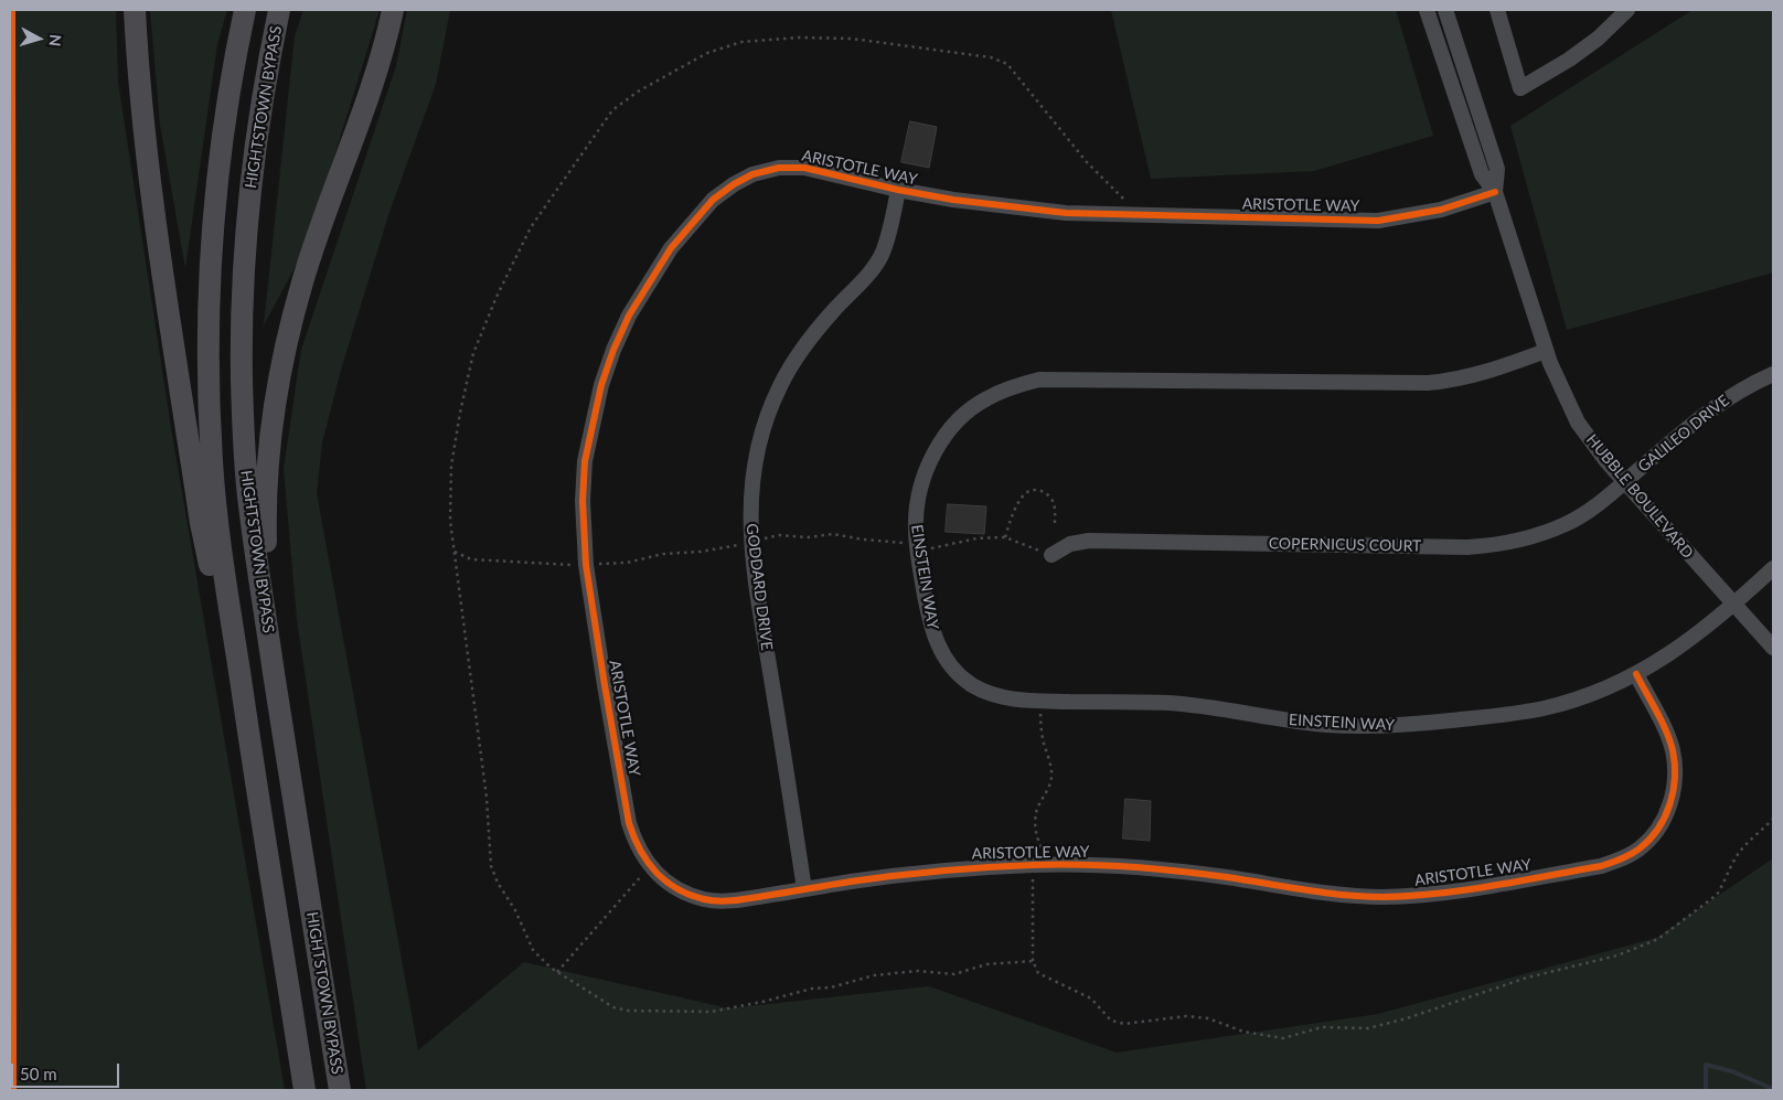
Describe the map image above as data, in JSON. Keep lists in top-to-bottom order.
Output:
{
  "streets": {
    "highway": ["HIGHTSTOWN BYPASS"],
    "street": [
      "ARISTOTLE WAY",
      "GALILEO DRIVE",
      "HUBBLE BOULEVARD",
      "COPERNICUS COURT",
      "EINSTEIN WAY",
      "GODDARD DRIVE"
    ]
  },
  "crossings": [
    ["ARISTOTLE WAY", "HUBBLE BOULEVARD"],
    ["ARISTOTLE WAY", "EINSTEIN WAY"],
    ["ARISTOTLE WAY", "GODDARD DRIVE"],
    ["GALILEO DRIVE", "HUBBLE BOULEVARD"],
    ["GALILEO DRIVE", "COPERNICUS COURT"],
    ["HUBBLE BOULEVARD", "COPERNICUS COURT"],
    ["HUBBLE BOULEVARD", "EINSTEIN WAY"]
  ],
  "scale_bar": "50 m",
  "north": "right"
}
